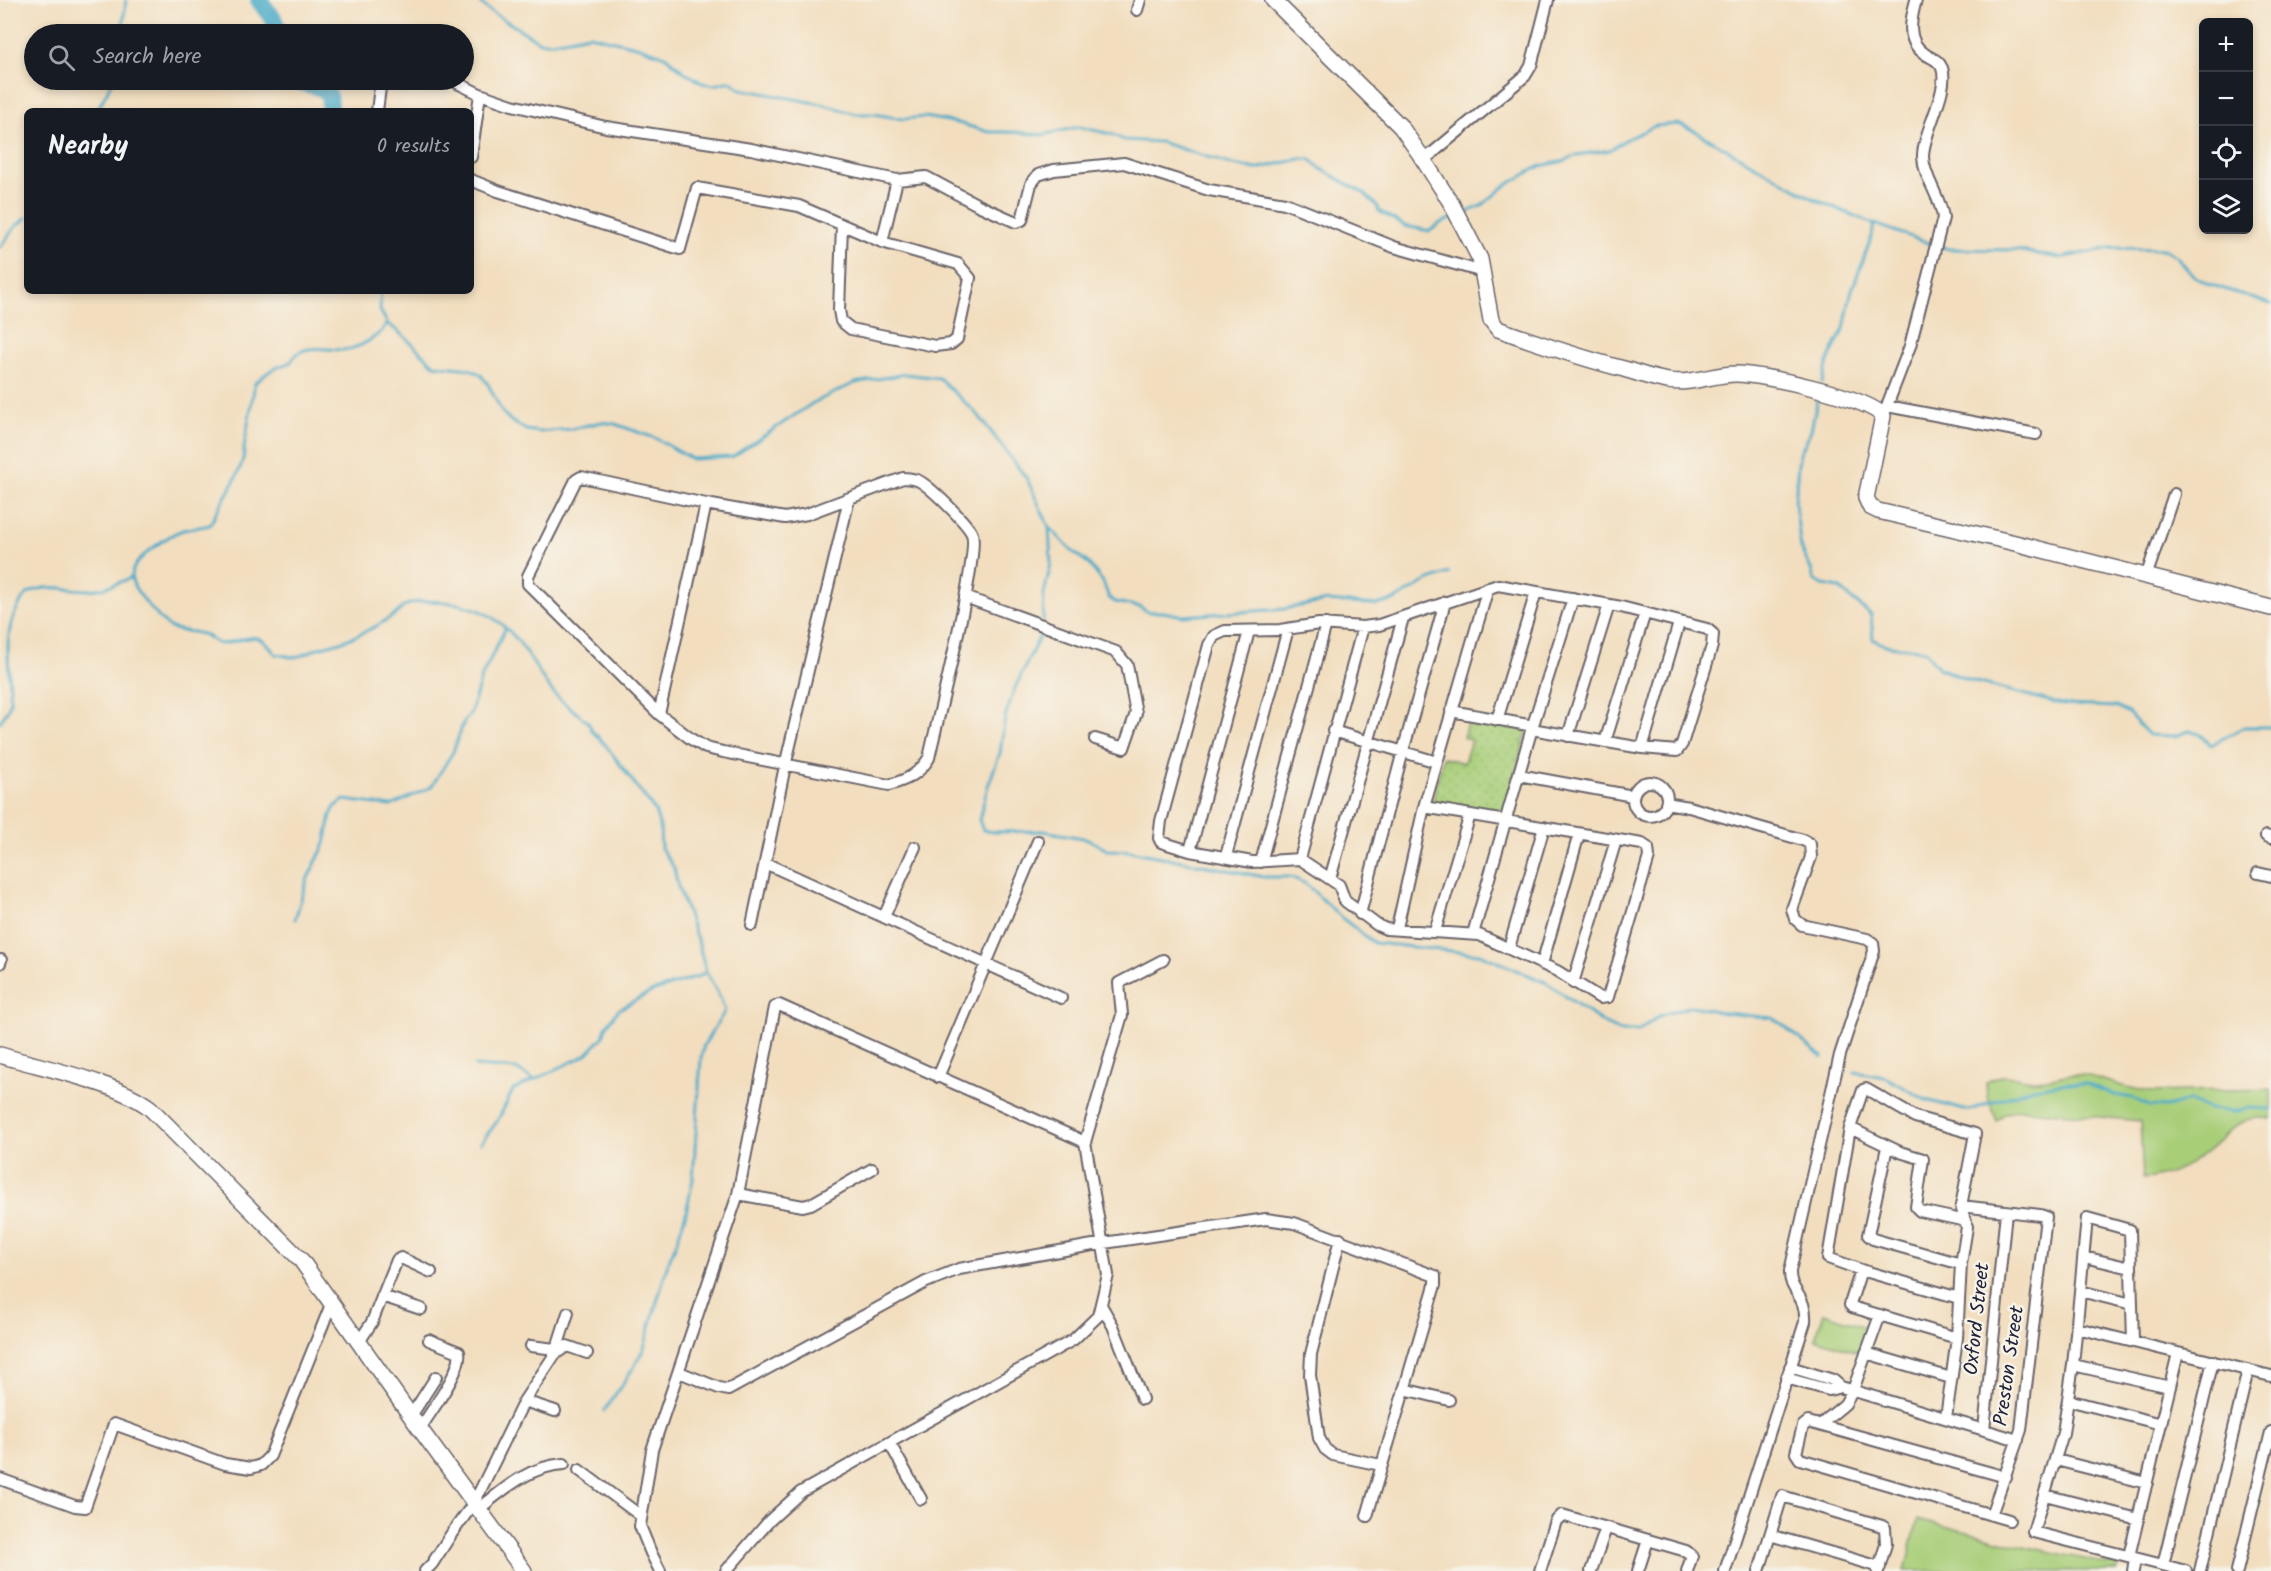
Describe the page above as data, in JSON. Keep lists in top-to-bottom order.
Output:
{
  "streets": {
    "street": ["Oxford Street", "Preston Street"]
  },
  "crossings": [
    ["Oxford Street", "Preston Street"]
  ],
  "page": {
    "map_buttons": ["+", "−"],
    "search": "Search here",
    "heading": ["Nearby", "0 results"]
  }
}
